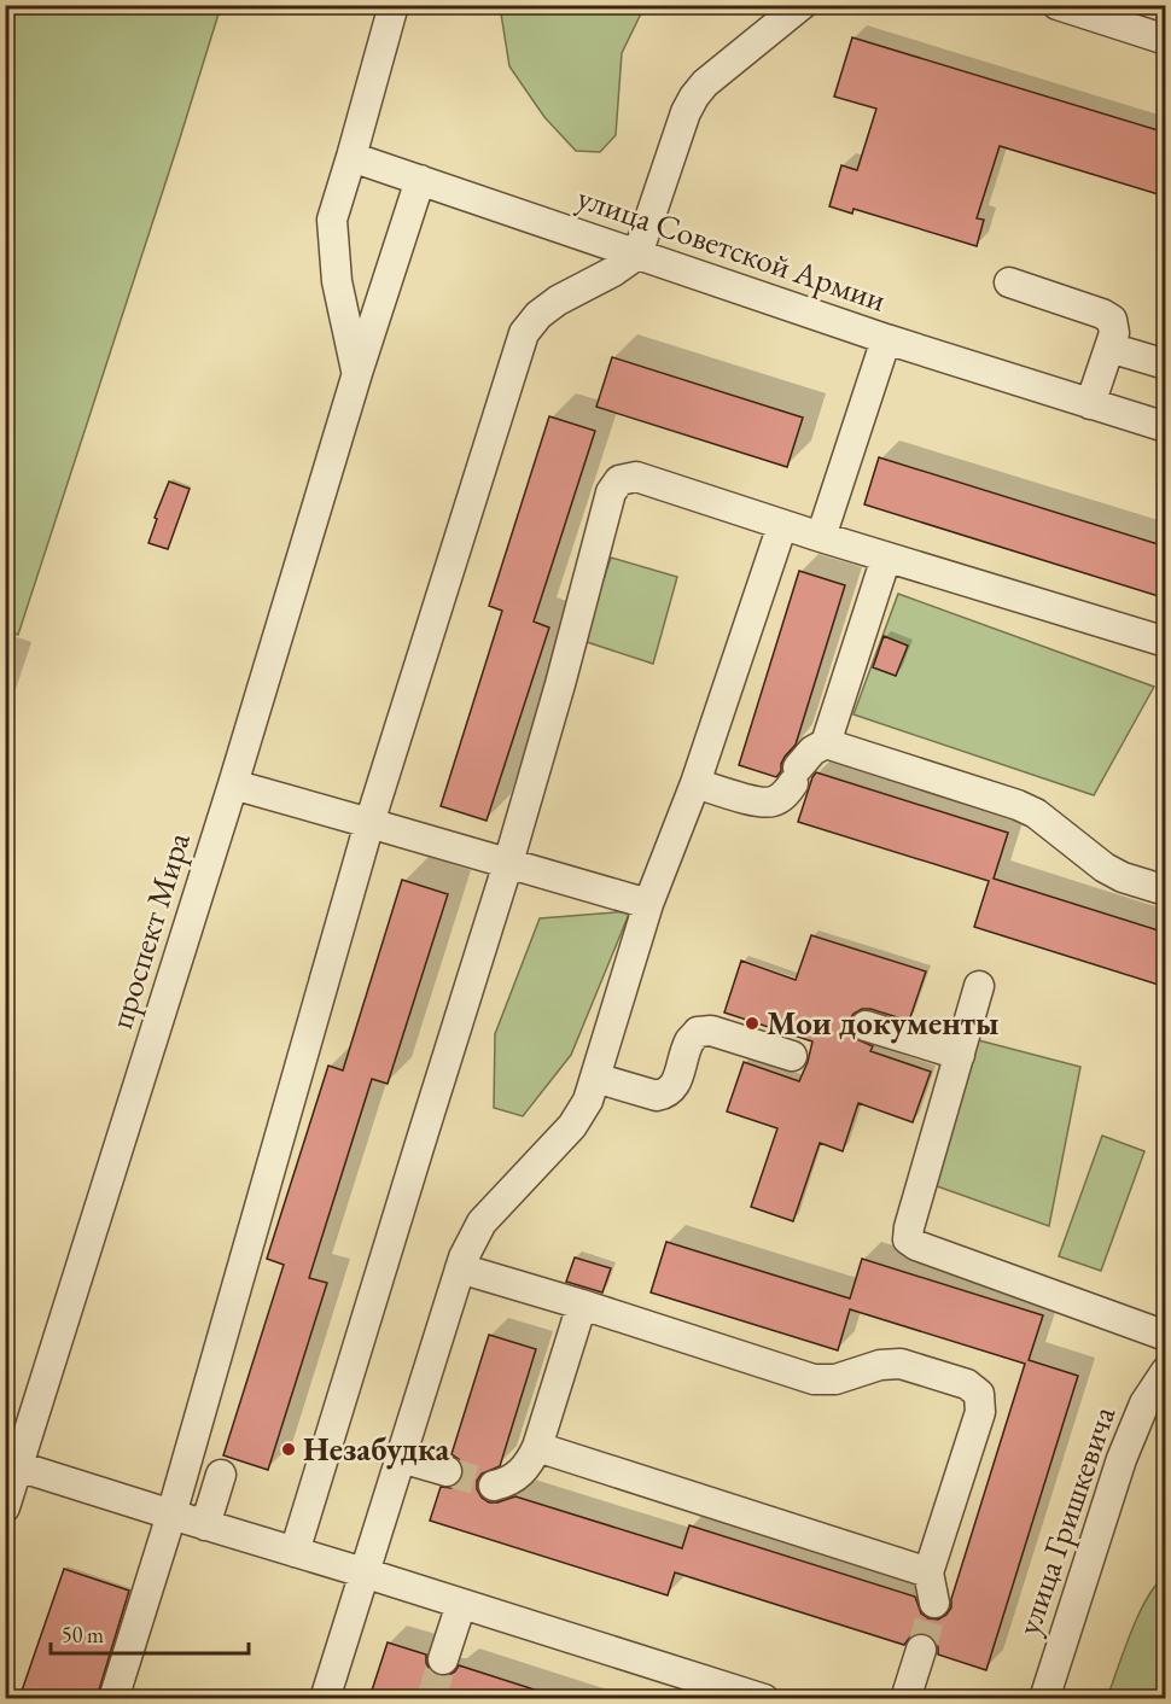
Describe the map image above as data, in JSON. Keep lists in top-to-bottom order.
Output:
{
  "streets": {
    "street": ["улица Советской Армии", "проспект Мира", "улица Гришкевича"]
  },
  "crossings": [
    ["улица Советской Армии", "проспект Мира"]
  ],
  "places": ["Мои документы", "Незабудка"],
  "scale_bar": "50 m"
}
